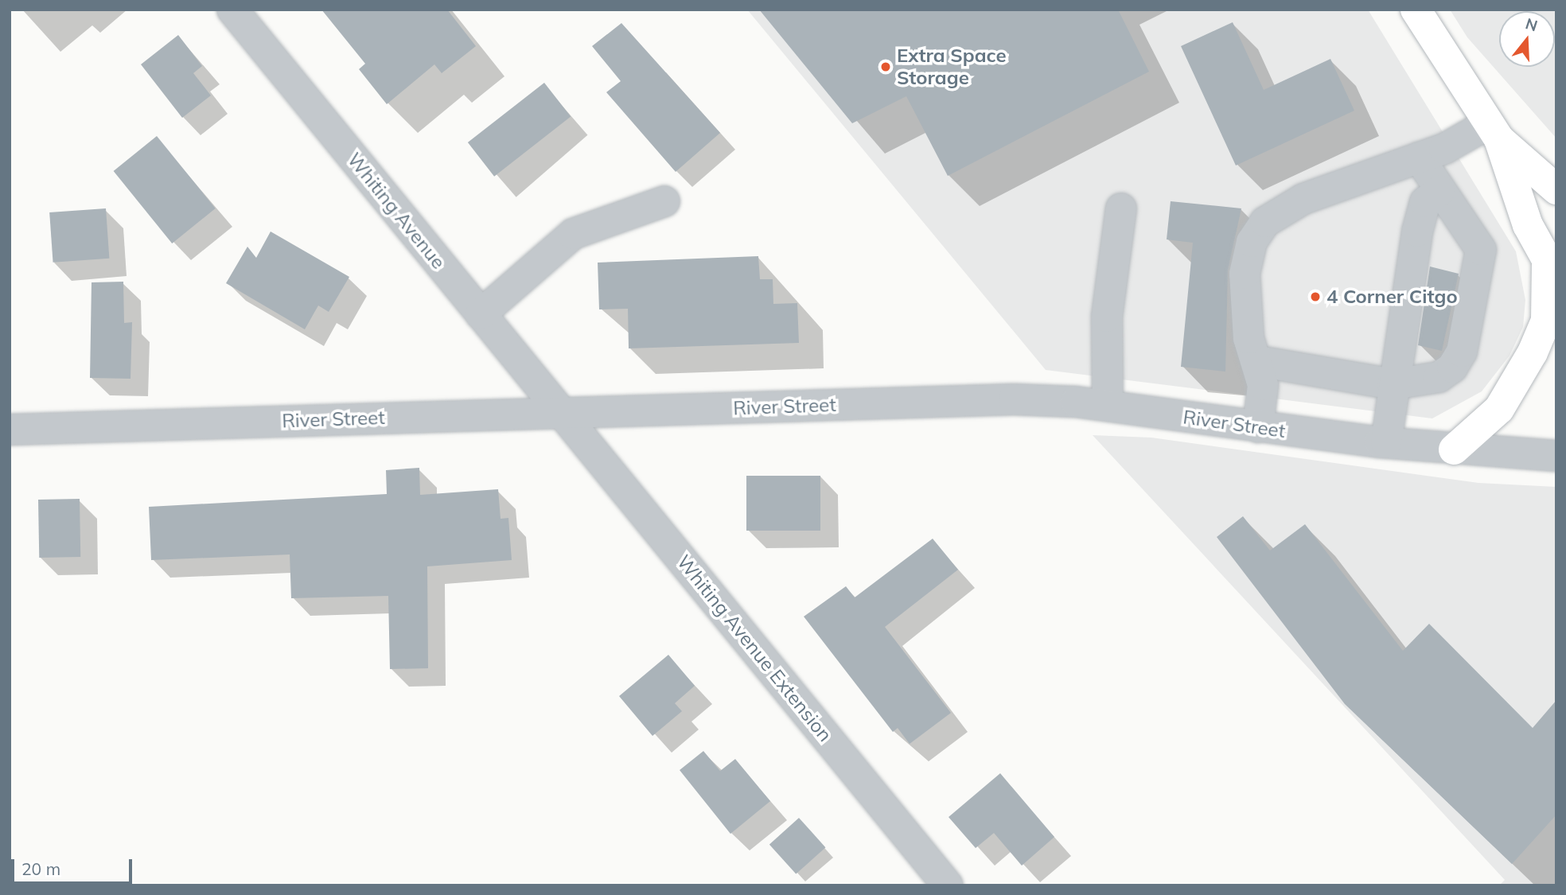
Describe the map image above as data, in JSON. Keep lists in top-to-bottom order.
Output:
{
  "streets": {
    "street": ["Whiting Avenue", "River Street", "Whiting Avenue Extension"]
  },
  "crossings": [
    ["Whiting Avenue", "River Street"],
    ["Whiting Avenue", "Whiting Avenue Extension"],
    ["River Street", "Whiting Avenue Extension"]
  ],
  "places": ["Extra Space Storage", "4 Corner Citgo"],
  "scale_bar": "20 m",
  "north": "top"
}
